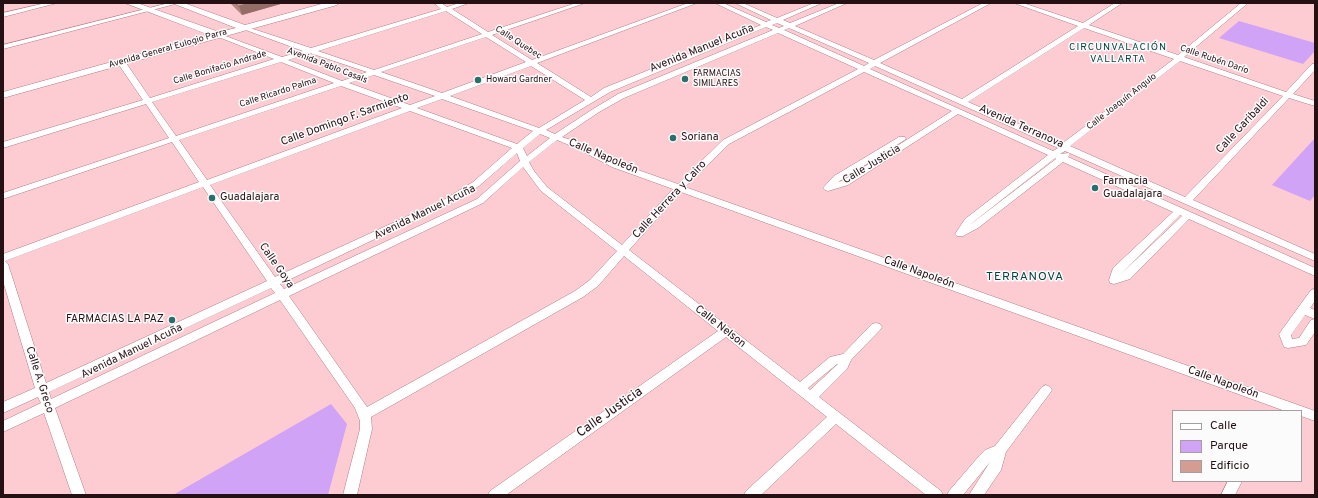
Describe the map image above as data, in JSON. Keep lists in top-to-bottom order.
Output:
{
  "streets": {
    "street": [
      "Calle Quebec",
      "Avenida General Eulogio Parra",
      "Avenida Manuel Acuña",
      "Calle Rubén Darío",
      "Avenida Pablo Casals",
      "Calle Bonifacio Andrade",
      "Calle Ricardo Palma",
      "Calle Joaquín Angulo",
      "Calle Domingo F. Sarmiento",
      "Calle Garibaldi",
      "Avenida Terranova",
      "Calle Napoleón",
      "Calle Justicia",
      "Calle Herrera y Cairo",
      "Calle Goya",
      "Calle Nelson",
      "Calle A. Greco"
    ]
  },
  "crossings": [
    ["Calle Quebec", "Avenida Manuel Acuña"],
    ["Calle Quebec", "Calle Bonifacio Andrade"],
    ["Calle Quebec", "Calle Ricardo Palma"],
    ["Calle Quebec", "Calle Domingo F. Sarmiento"],
    ["Avenida General Eulogio Parra", "Avenida Pablo Casals"],
    ["Avenida General Eulogio Parra", "Calle Goya"],
    ["Avenida Manuel Acuña", "Avenida Pablo Casals"],
    ["Avenida Manuel Acuña", "Avenida Terranova"],
    ["Avenida Manuel Acuña", "Calle Napoleón"],
    ["Avenida Manuel Acuña", "Calle Goya"],
    ["Avenida Manuel Acuña", "Calle Nelson"],
    ["Avenida Manuel Acuña", "Calle A. Greco"],
    ["Calle Rubén Darío", "Calle Joaquín Angulo"],
    ["Calle Rubén Darío", "Calle Garibaldi"],
    ["Avenida Pablo Casals", "Calle Bonifacio Andrade"],
    ["Avenida Pablo Casals", "Calle Ricardo Palma"],
    ["Avenida Pablo Casals", "Calle Domingo F. Sarmiento"],
    ["Avenida Pablo Casals", "Calle Napoleón"],
    ["Avenida Pablo Casals", "Calle Nelson"],
    ["Calle Bonifacio Andrade", "Calle Goya"],
    ["Calle Ricardo Palma", "Calle Goya"],
    ["Calle Joaquín Angulo", "Avenida Terranova"],
    ["Calle Domingo F. Sarmiento", "Calle Goya"],
    ["Calle Garibaldi", "Avenida Terranova"],
    ["Avenida Terranova", "Calle Justicia"],
    ["Avenida Terranova", "Calle Herrera y Cairo"],
    ["Calle Napoleón", "Calle Herrera y Cairo"],
    ["Calle Justicia", "Calle Nelson"],
    ["Calle Herrera y Cairo", "Calle Goya"],
    ["Calle Herrera y Cairo", "Calle Nelson"]
  ],
  "districts": ["CIRCUNVALACIÓN VALLARTA", "TERRANOVA"],
  "places": [
    "FARMACIAS SIMILARES",
    "Howard Gardner",
    "Soriana",
    "Farmacia Guadalajara",
    "Guadalajara",
    "FARMACIAS LA PAZ"
  ],
  "legend": ["Calle", "Parque", "Edificio"]
}
